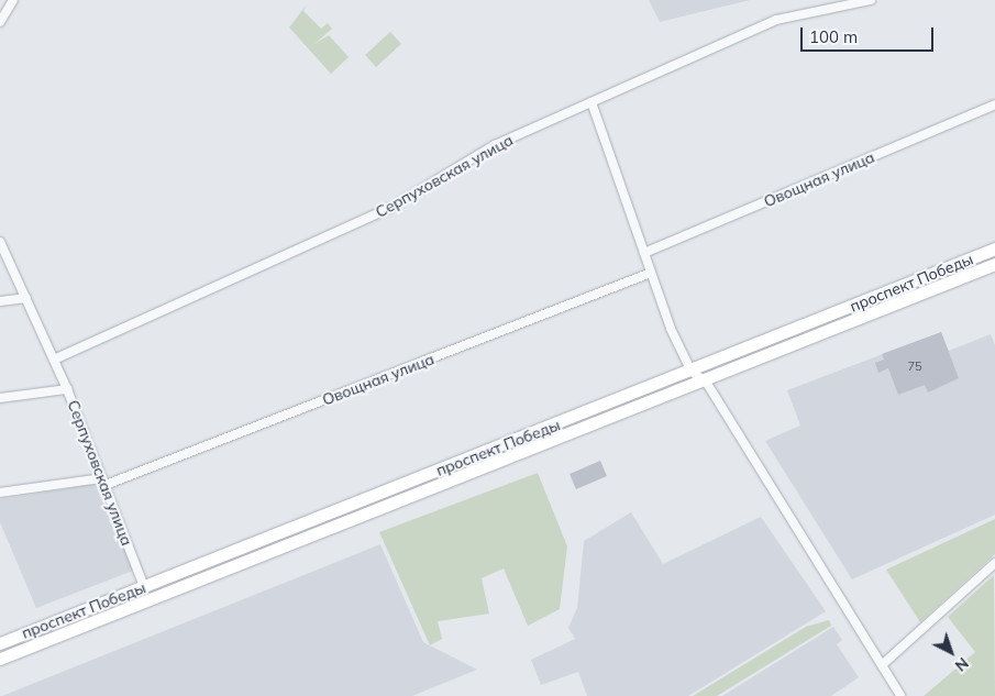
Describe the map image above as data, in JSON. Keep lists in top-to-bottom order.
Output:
{
  "streets": {
    "main road": ["проспект Победы"],
    "street": ["Серпуховская улица", "Овощная улица"]
  },
  "crossings": [
    ["Серпуховская улица", "Овощная улица"],
    ["Серпуховская улица", "проспект Победы"]
  ],
  "house_numbers": ["75"],
  "scale_bar": "100 m",
  "north": "bottom right"
}
